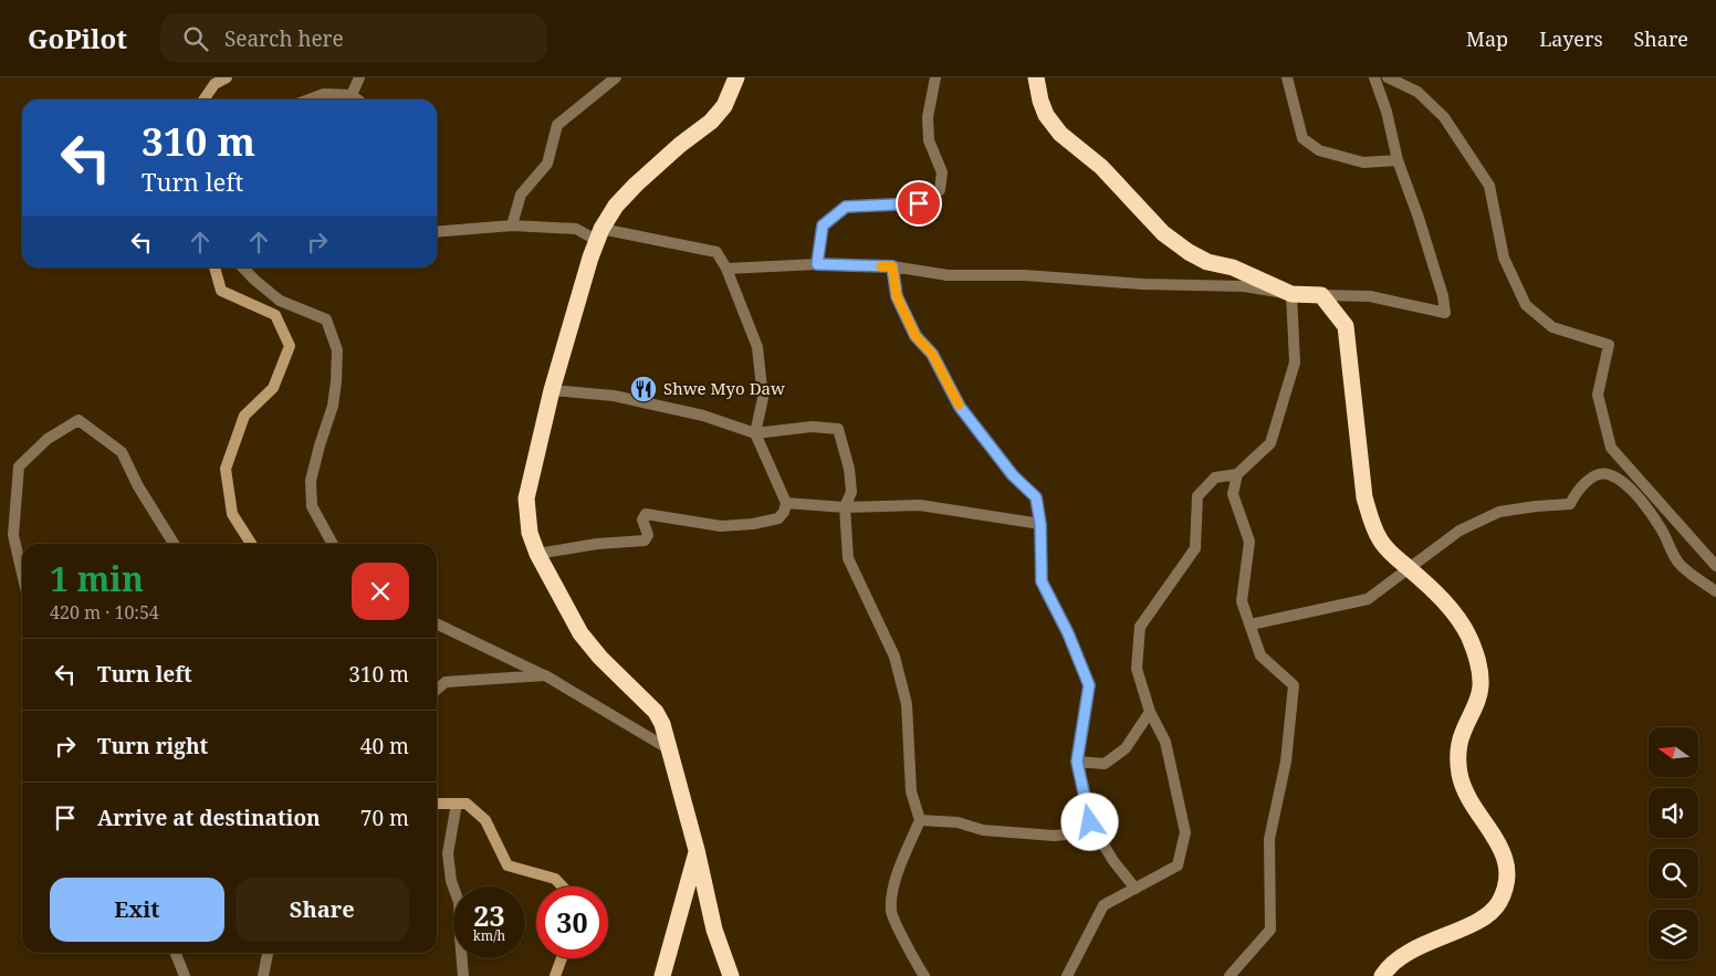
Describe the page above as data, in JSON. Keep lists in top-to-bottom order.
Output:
{
  "places": {
    "restaurant": ["Shwe Myo Daw"]
  },
  "north": "left",
  "page": {
    "header": "GoPilot",
    "search": "Search here",
    "nav": ["Map", "Layers", "Share"],
    "turn": ["310 m", "Turn left"],
    "heading": ["1 min", "420 m · 10:54"],
    "list": [
      {
        "name": "Turn left",
        "value": "310 m"
      },
      {
        "name": "Turn right",
        "value": "40 m"
      },
      {
        "name": "Arrive at destination",
        "value": "70 m"
      }
    ],
    "buttons": ["Exit", "Share"],
    "speed": "23 km/h",
    "limit": "30"
  }
}
